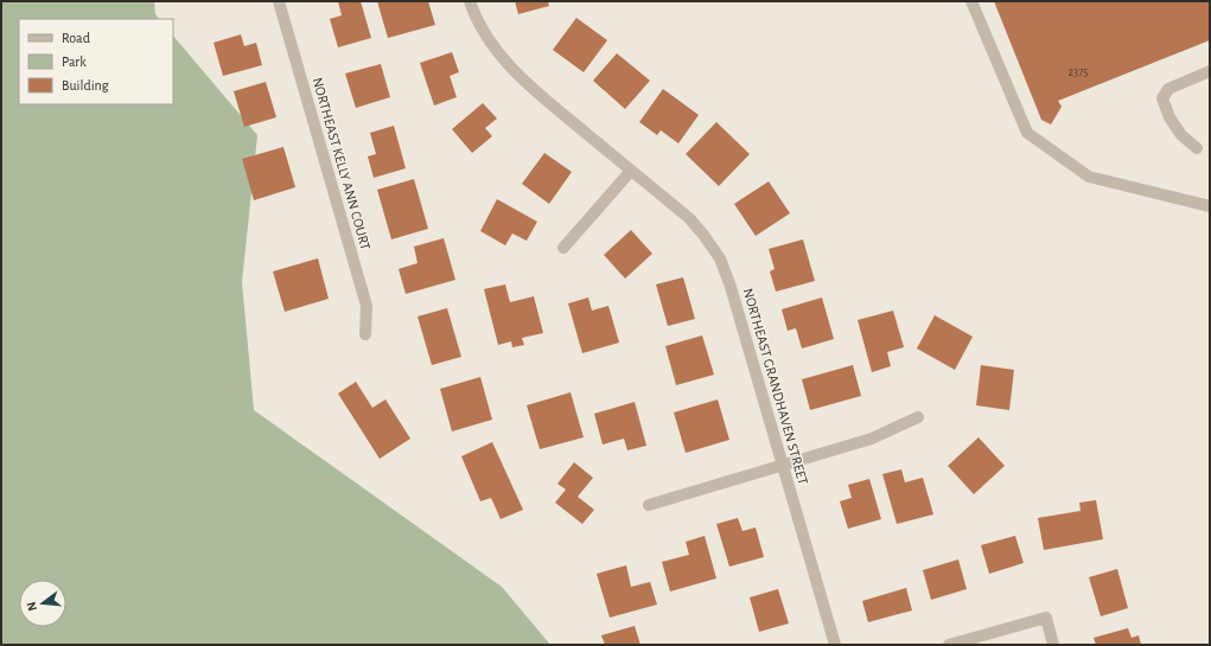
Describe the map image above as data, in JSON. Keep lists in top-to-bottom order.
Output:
{
  "streets": {
    "street": ["NORTHEAST KELLY ANN COURT", "NORTHEAST GRANDHAVEN STREET"]
  },
  "house_numbers": ["2375"],
  "legend": ["Road", "Park", "Building"],
  "north": "left"
}
